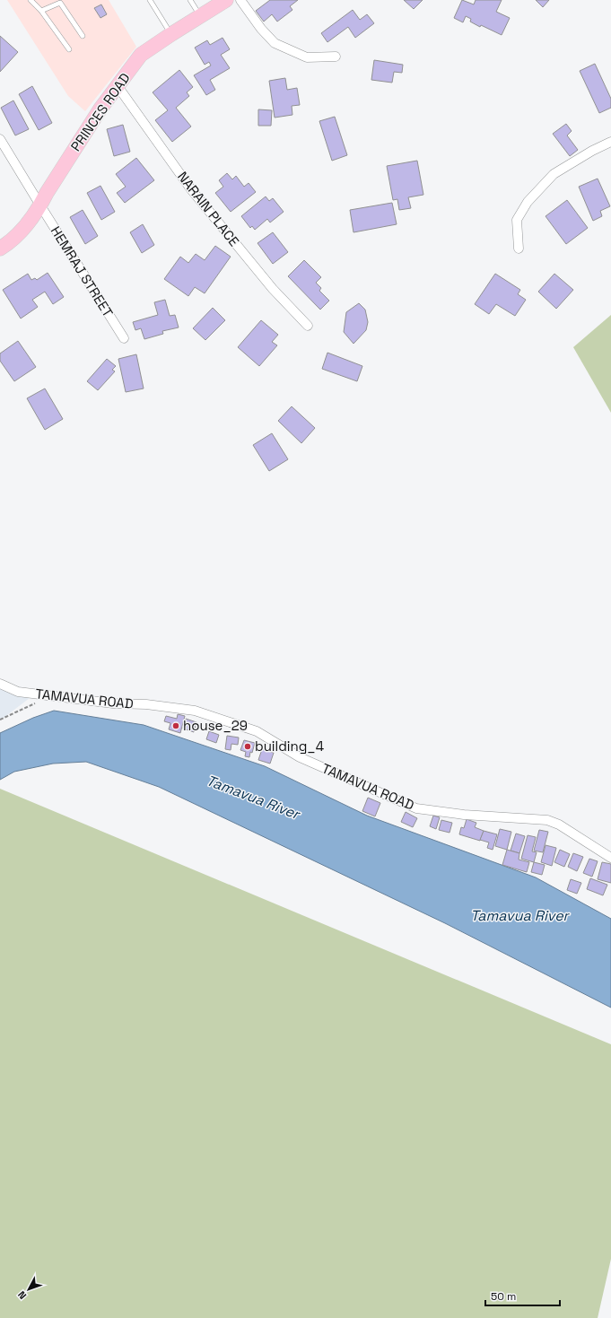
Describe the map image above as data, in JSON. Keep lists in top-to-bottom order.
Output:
{
  "streets": {
    "main road": ["PRINCES ROAD"],
    "street": ["NARAIN PLACE", "HEMRAJ STREET", "TAMAVUA ROAD"]
  },
  "crossings": [
    ["PRINCES ROAD", "NARAIN PLACE"],
    ["PRINCES ROAD", "HEMRAJ STREET"]
  ],
  "water": ["Tamavua River"],
  "places": ["house_29", "building_4"],
  "scale_bar": "50 m",
  "north": "bottom left"
}
